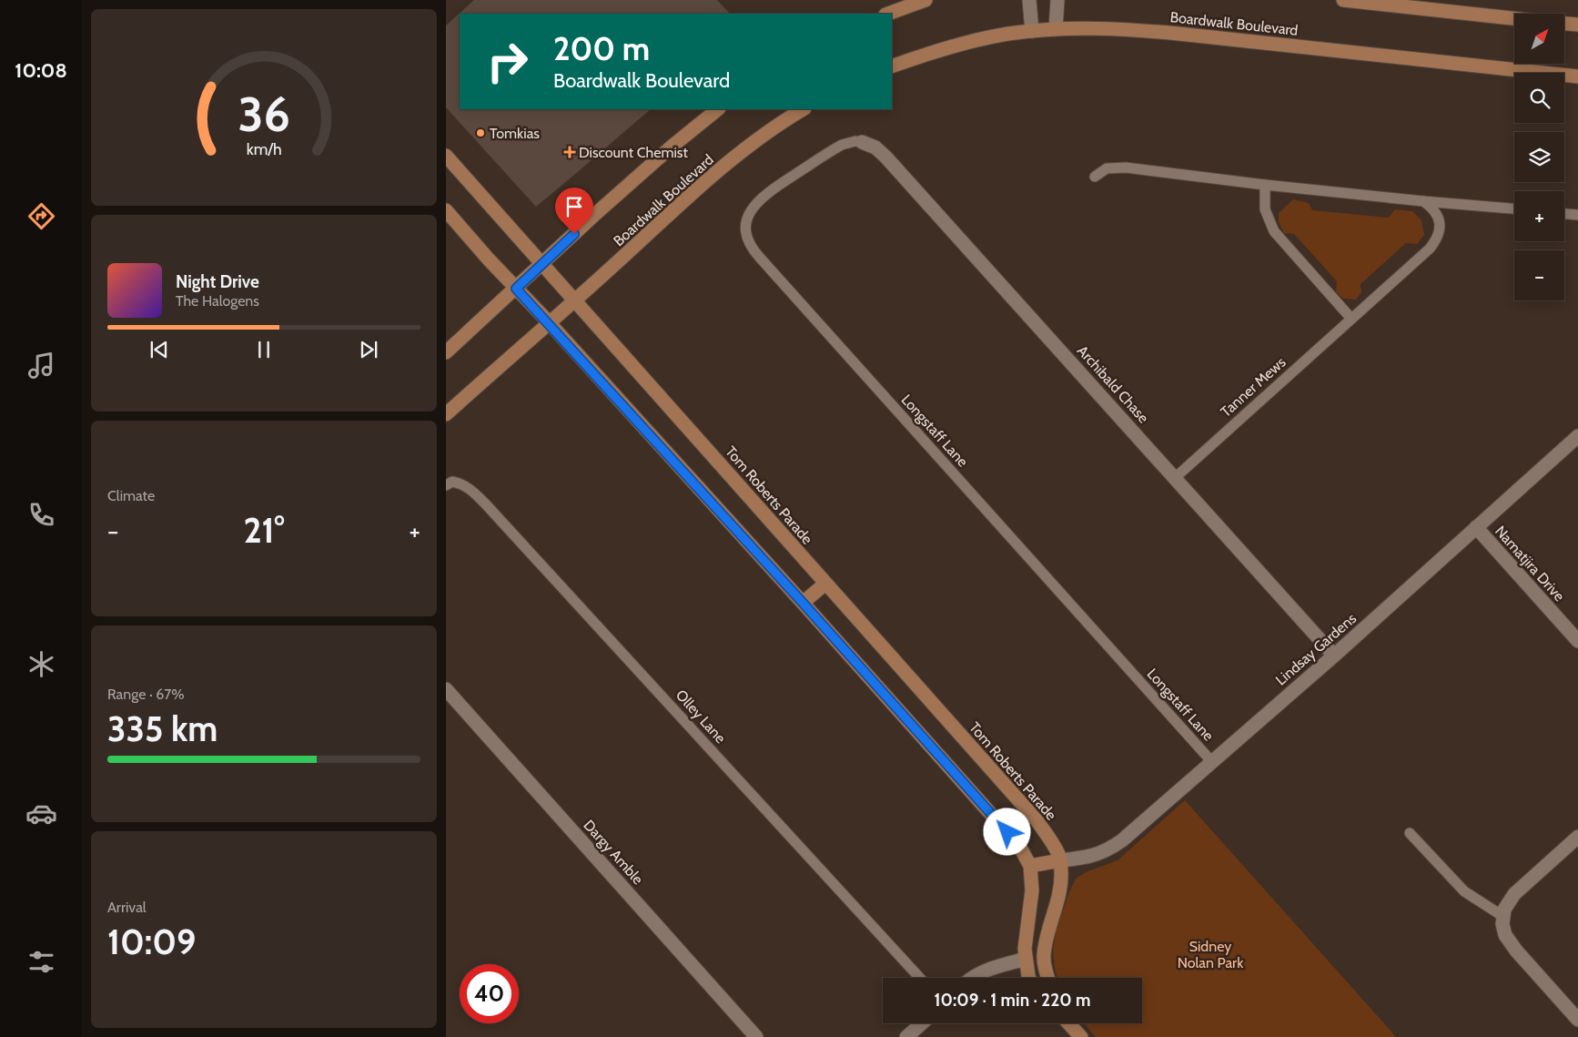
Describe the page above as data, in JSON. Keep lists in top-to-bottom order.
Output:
{
  "streets": {
    "street": [
      "Boardwalk Boulevard",
      "Archibald Chase",
      "Tom Roberts Parade",
      "Namatjira Drive",
      "Lindsay Gardens",
      "Dargy Amble"
    ],
    "lane": ["Tanner Mews", "Longstaff Lane", "Olley Lane"]
  },
  "crossings": [
    ["Boardwalk Boulevard", "Tom Roberts Parade"],
    ["Archibald Chase", "Tanner Mews"],
    ["Archibald Chase", "Longstaff Lane"],
    ["Archibald Chase", "Lindsay Gardens"],
    ["Longstaff Lane", "Lindsay Gardens"],
    ["Tom Roberts Parade", "Lindsay Gardens"],
    ["Namatjira Drive", "Lindsay Gardens"]
  ],
  "parks": ["Sidney Nolan Park"],
  "places": {
    "other": ["Tomkias"],
    "health": ["Discount Chemist"]
  },
  "north": "top right",
  "page": {
    "tabs": "10:08",
    "map_buttons": ["+", "−"],
    "turn": ["200 m", "Boardwalk Boulevard"],
    "song": ["Night Drive", "The Halogens"],
    "tile": [
      "Climate",
      ["Range · 67%", "335 km"],
      ["Arrival", "10:09"]
    ],
    "heat": ["−", "21°", "+"],
    "limit": "40",
    "trip": "10:09 · 1 min · 220 m",
    "gauge": ["36", "km/h"]
  }
}
